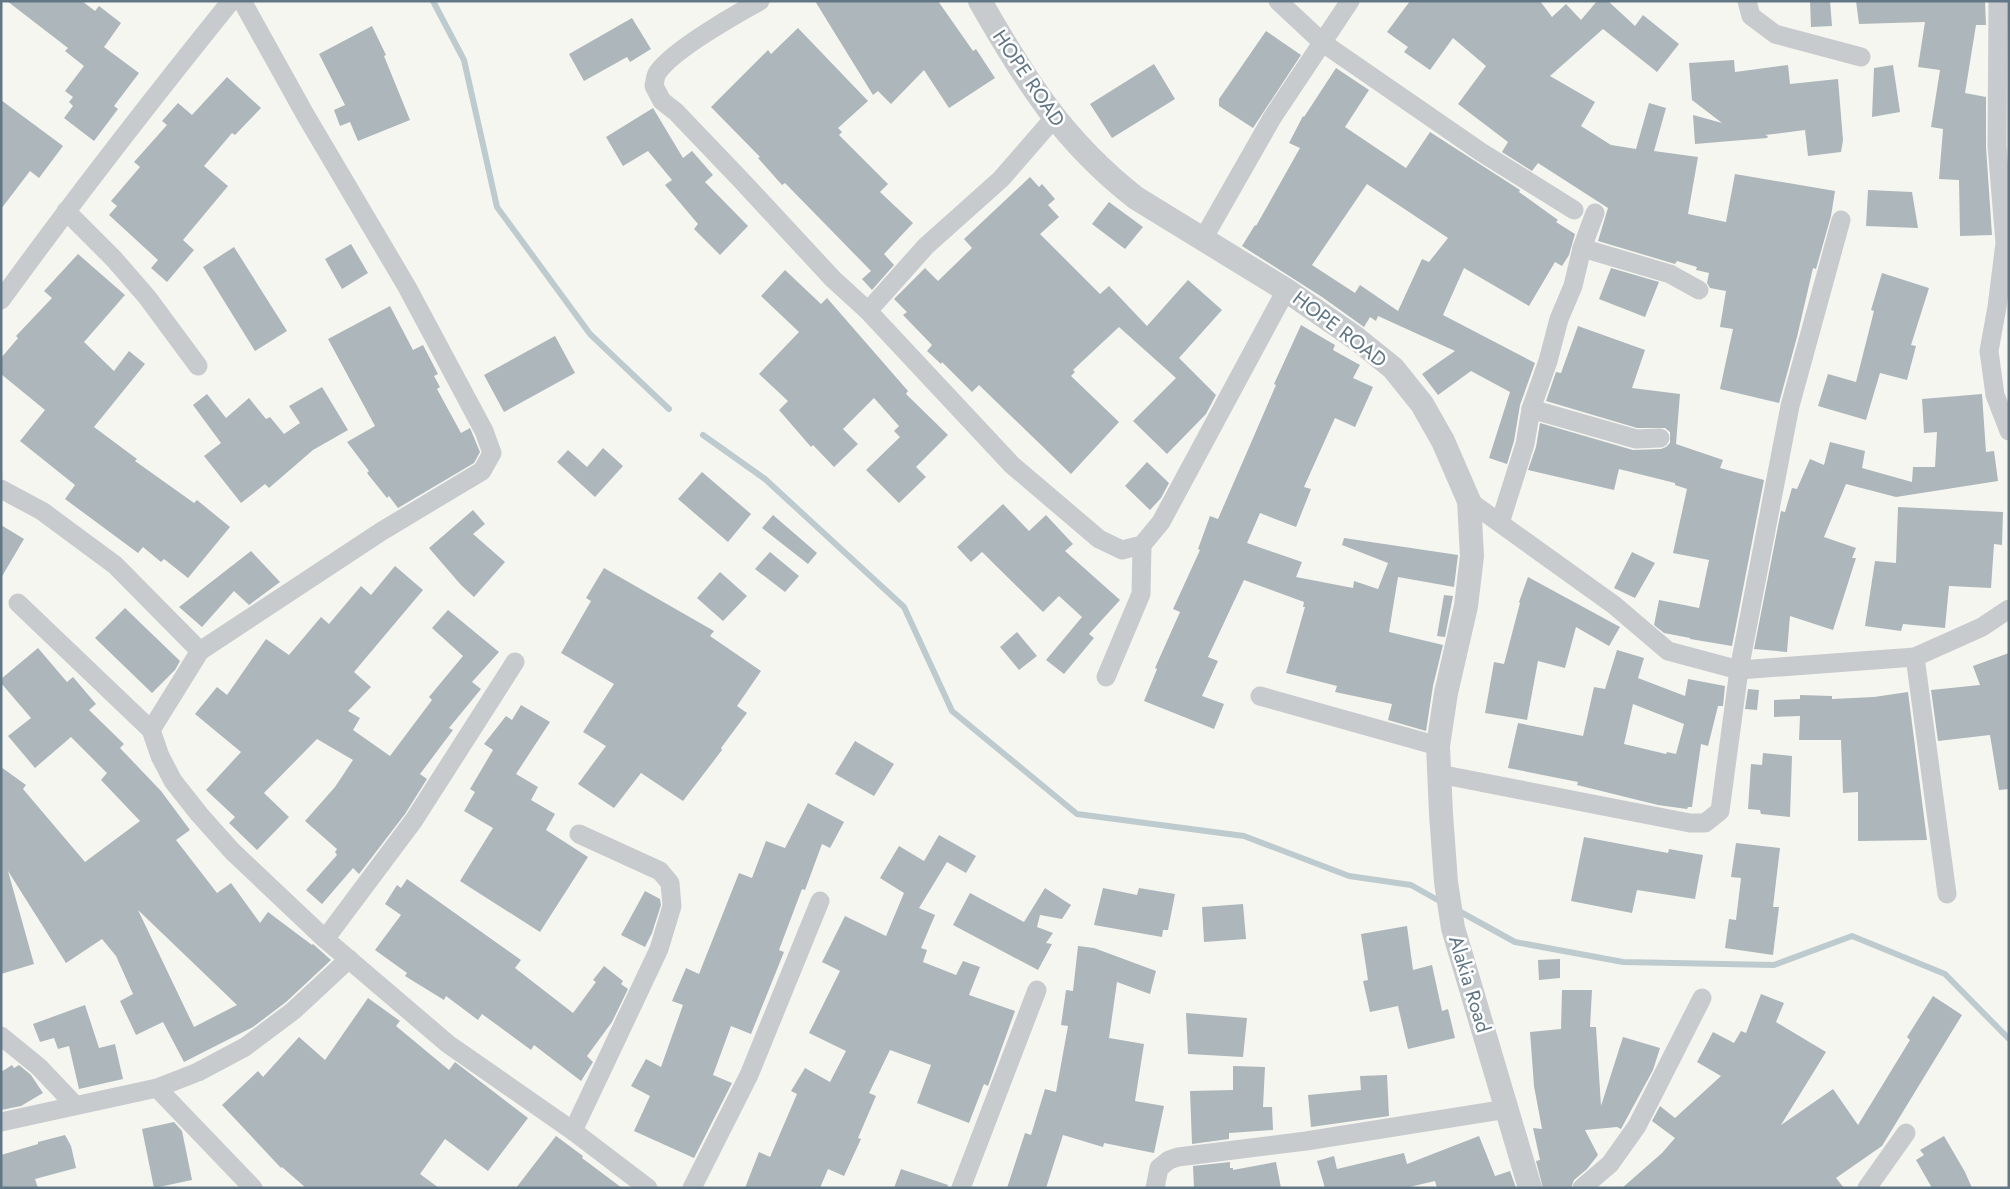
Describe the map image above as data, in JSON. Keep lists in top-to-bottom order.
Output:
{
  "streets": {
    "street": ["HOPE ROAD", "Alakia Road"]
  },
  "crossings": [
    ["HOPE ROAD", "Alakia Road"]
  ]
}
